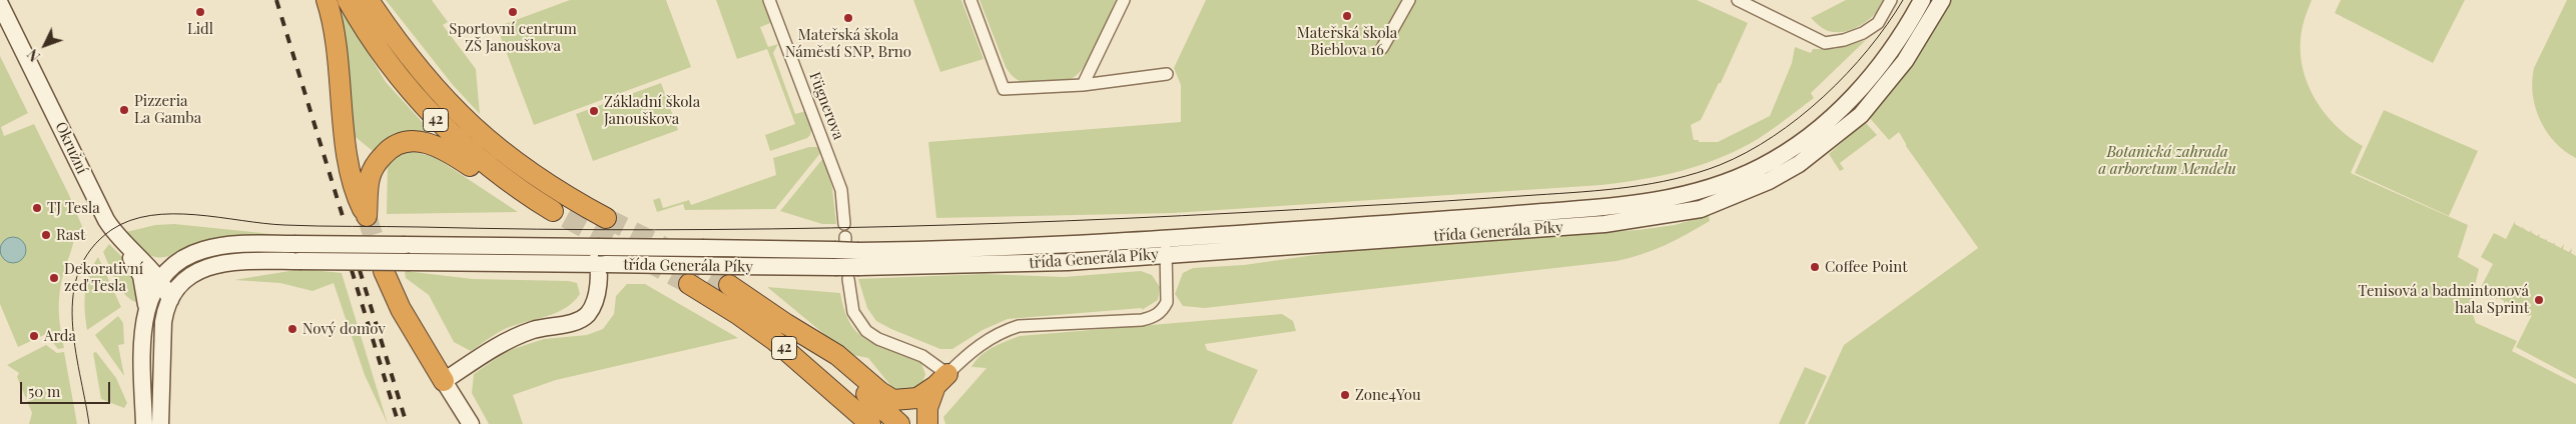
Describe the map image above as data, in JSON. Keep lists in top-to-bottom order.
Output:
{
  "streets": {
    "highway": ["42"],
    "main road": ["Okružní", "třída Generála Píky"],
    "street": ["Fügnerova"]
  },
  "crossings": [
    ["Okružní", "třída Generála Píky"]
  ],
  "parks": ["Botanická zahrada a arboretum Mendelu"],
  "places": [
    "Lidl",
    "Sportovní centrum ZŠ Janouškova",
    "Mateřská škola Bieblova 16",
    "Mateřská škola Náměstí SNP, Brno",
    "Pizzeria La Gamba",
    "Základní škola Janouškova",
    "TJ Tesla",
    "Rast",
    "Coffee Point",
    "Dekorativní zeď Tesla",
    "Tenisová a badmintonová hala Sprint",
    "Nový domov",
    "Arda",
    "Zone4You"
  ],
  "scale_bar": "50 m",
  "north": "bottom left"
}
